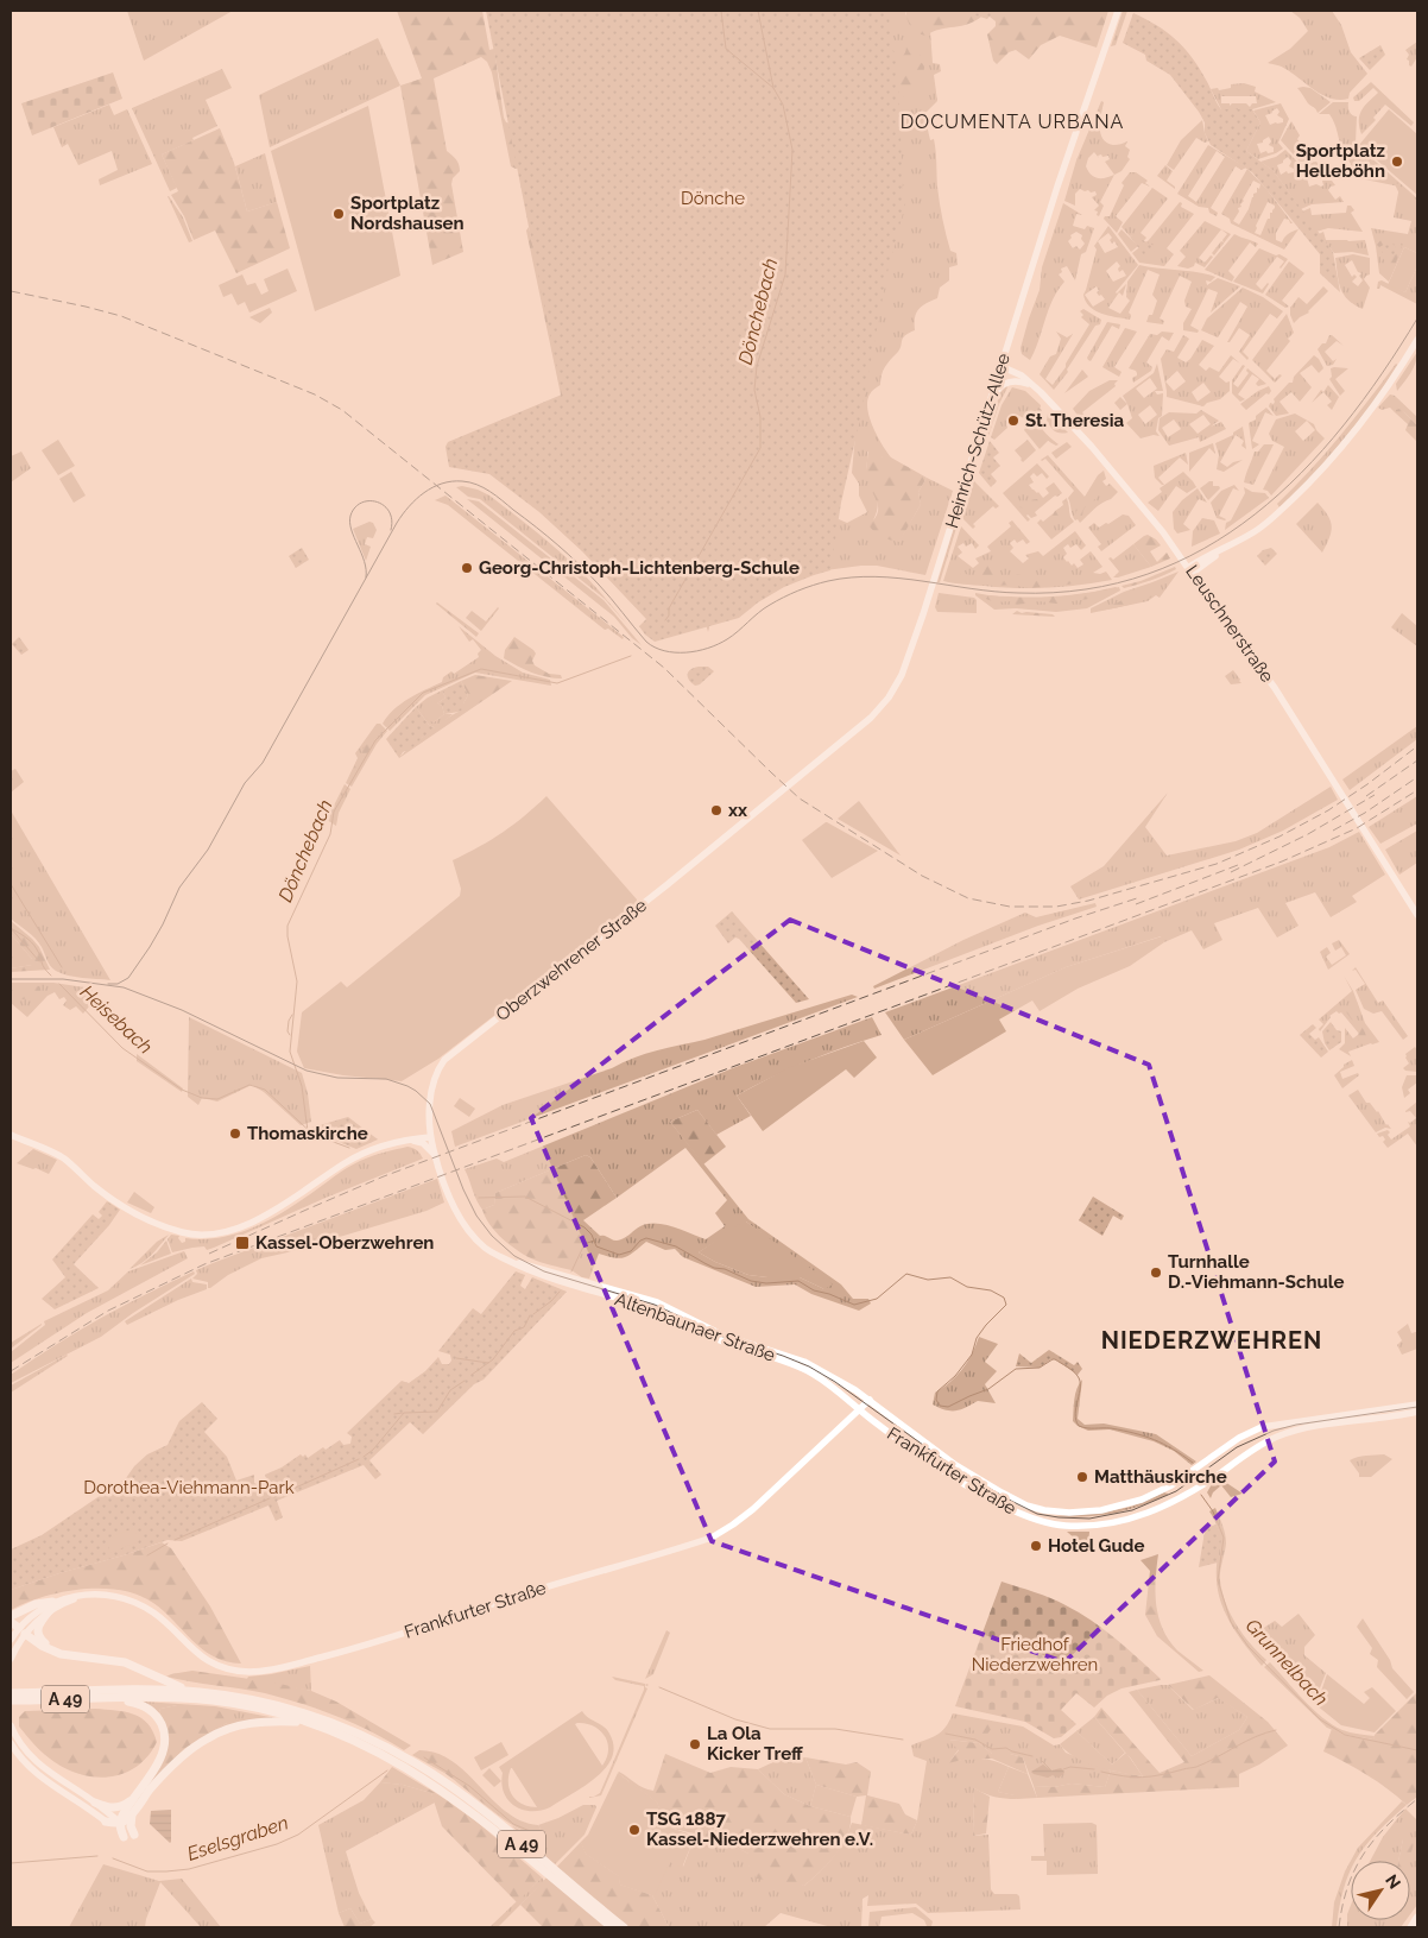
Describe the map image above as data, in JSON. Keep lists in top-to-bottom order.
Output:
{
  "streets": {
    "highway": ["A 49"],
    "main road": [
      "Heinrich-Schütz-Allee",
      "Leuschnerstraße",
      "Oberzwehrener Straße",
      "Altenbaunaer Straße",
      "Frankfurter Straße"
    ]
  },
  "crossings": [
    ["Heinrich-Schütz-Allee", "Leuschnerstraße"],
    ["Heinrich-Schütz-Allee", "Oberzwehrener Straße"],
    ["Oberzwehrener Straße", "Altenbaunaer Straße"],
    ["Altenbaunaer Straße", "Frankfurter Straße"]
  ],
  "districts": ["DOCUMENTA URBANA", "NIEDERZWEHREN"],
  "water": [
    "Dönchebach",
    "Heisebach",
    "Grunnelbach",
    "Eselsgraben"
  ],
  "parks": ["Dönche", "Dorothea-Viehmann-Park", "Friedhof Niederzwehren"],
  "places": {
    "other": [
      "Sportplatz Helleböhn",
      "Sportplatz Nordshausen",
      "St. Theresia",
      "Georg-Christoph-Lichtenberg-Schule",
      "xx",
      "Thomaskirche",
      "Turnhalle D.-Viehmann-Schule",
      "Matthäuskirche",
      "Hotel Gude",
      "La Ola Kicker Treff",
      "TSG 1887 Kassel-Niederzwehren e.V."
    ],
    "transit": ["Kassel-Oberzwehren"]
  },
  "north": "top right"
}
